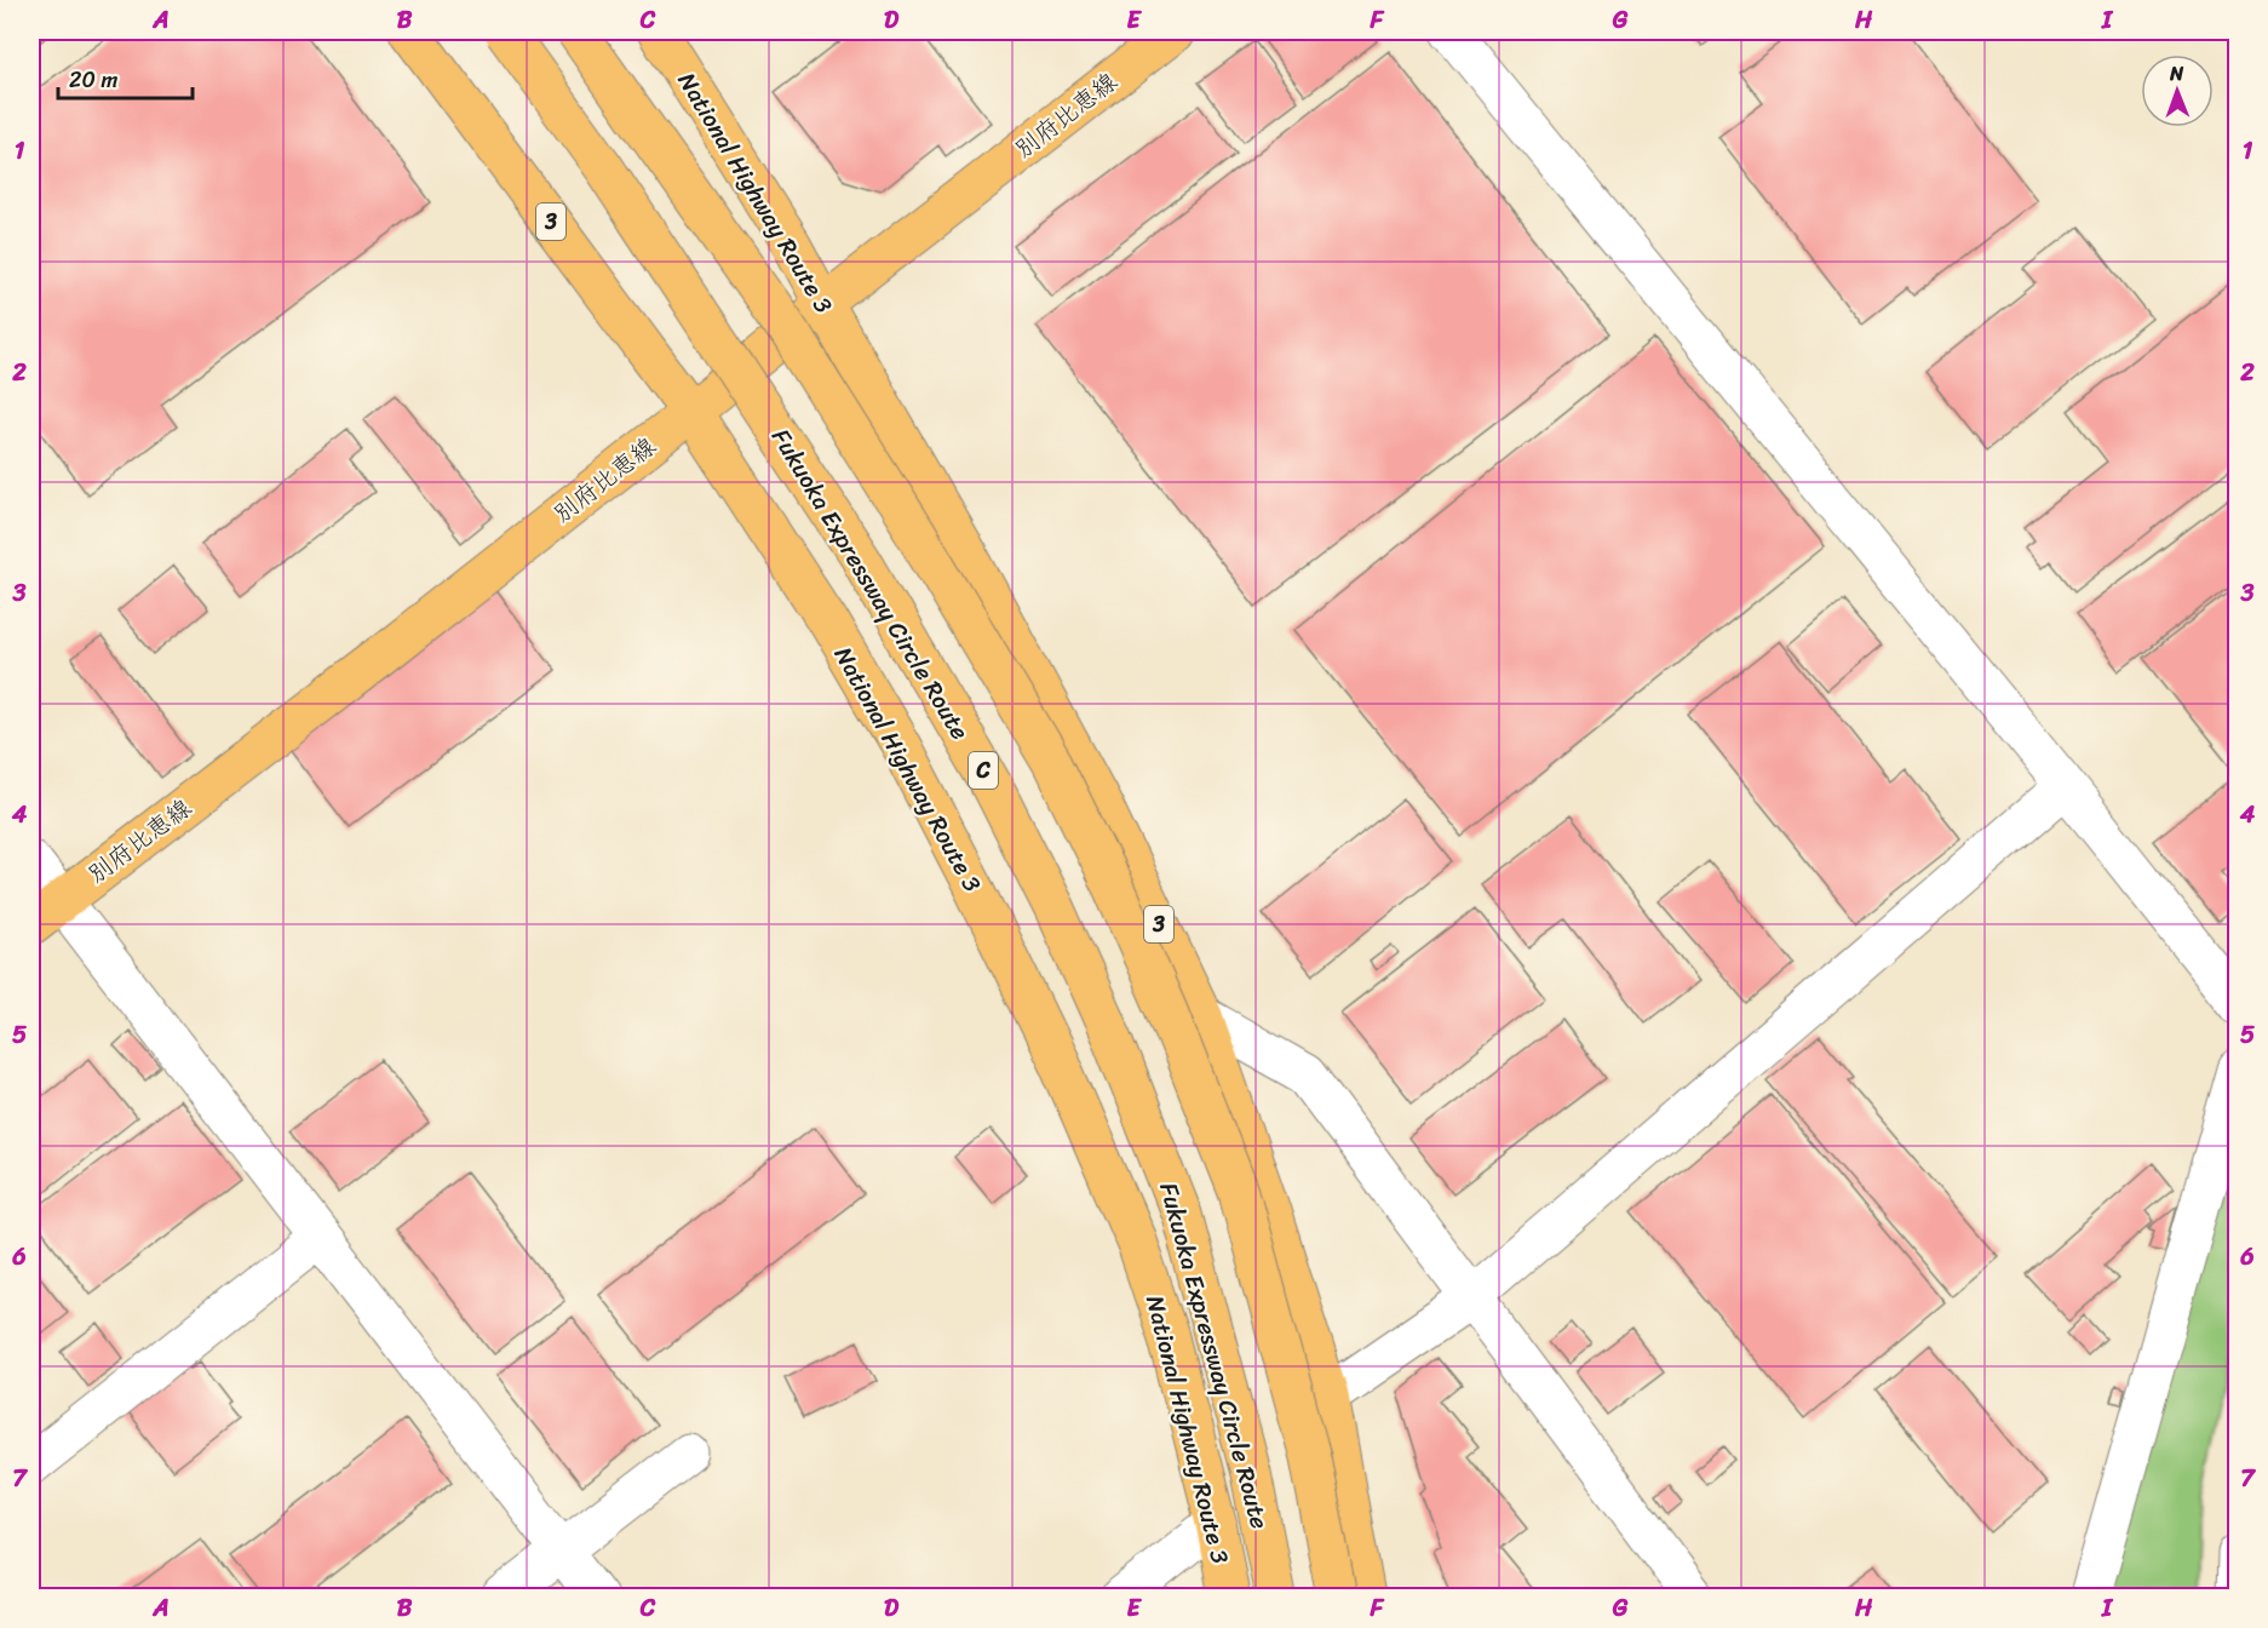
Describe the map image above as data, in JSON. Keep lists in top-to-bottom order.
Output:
{
  "streets": {
    "main road": [
      "別府比恵線",
      "National Highway Route 3",
      "3",
      "Fukuoka Expressway Circle Route",
      "C"
    ]
  },
  "crossings": [
    ["別府比恵線", "National Highway Route 3"]
  ],
  "scale_bar": "20 m",
  "north": "top",
  "grid": {
    "columns": [
      "A",
      "B",
      "C",
      "D",
      "E",
      "F",
      "G",
      "H",
      "I"
    ],
    "rows": [
      "1",
      "2",
      "3",
      "4",
      "5",
      "6",
      "7"
    ]
  }
}
